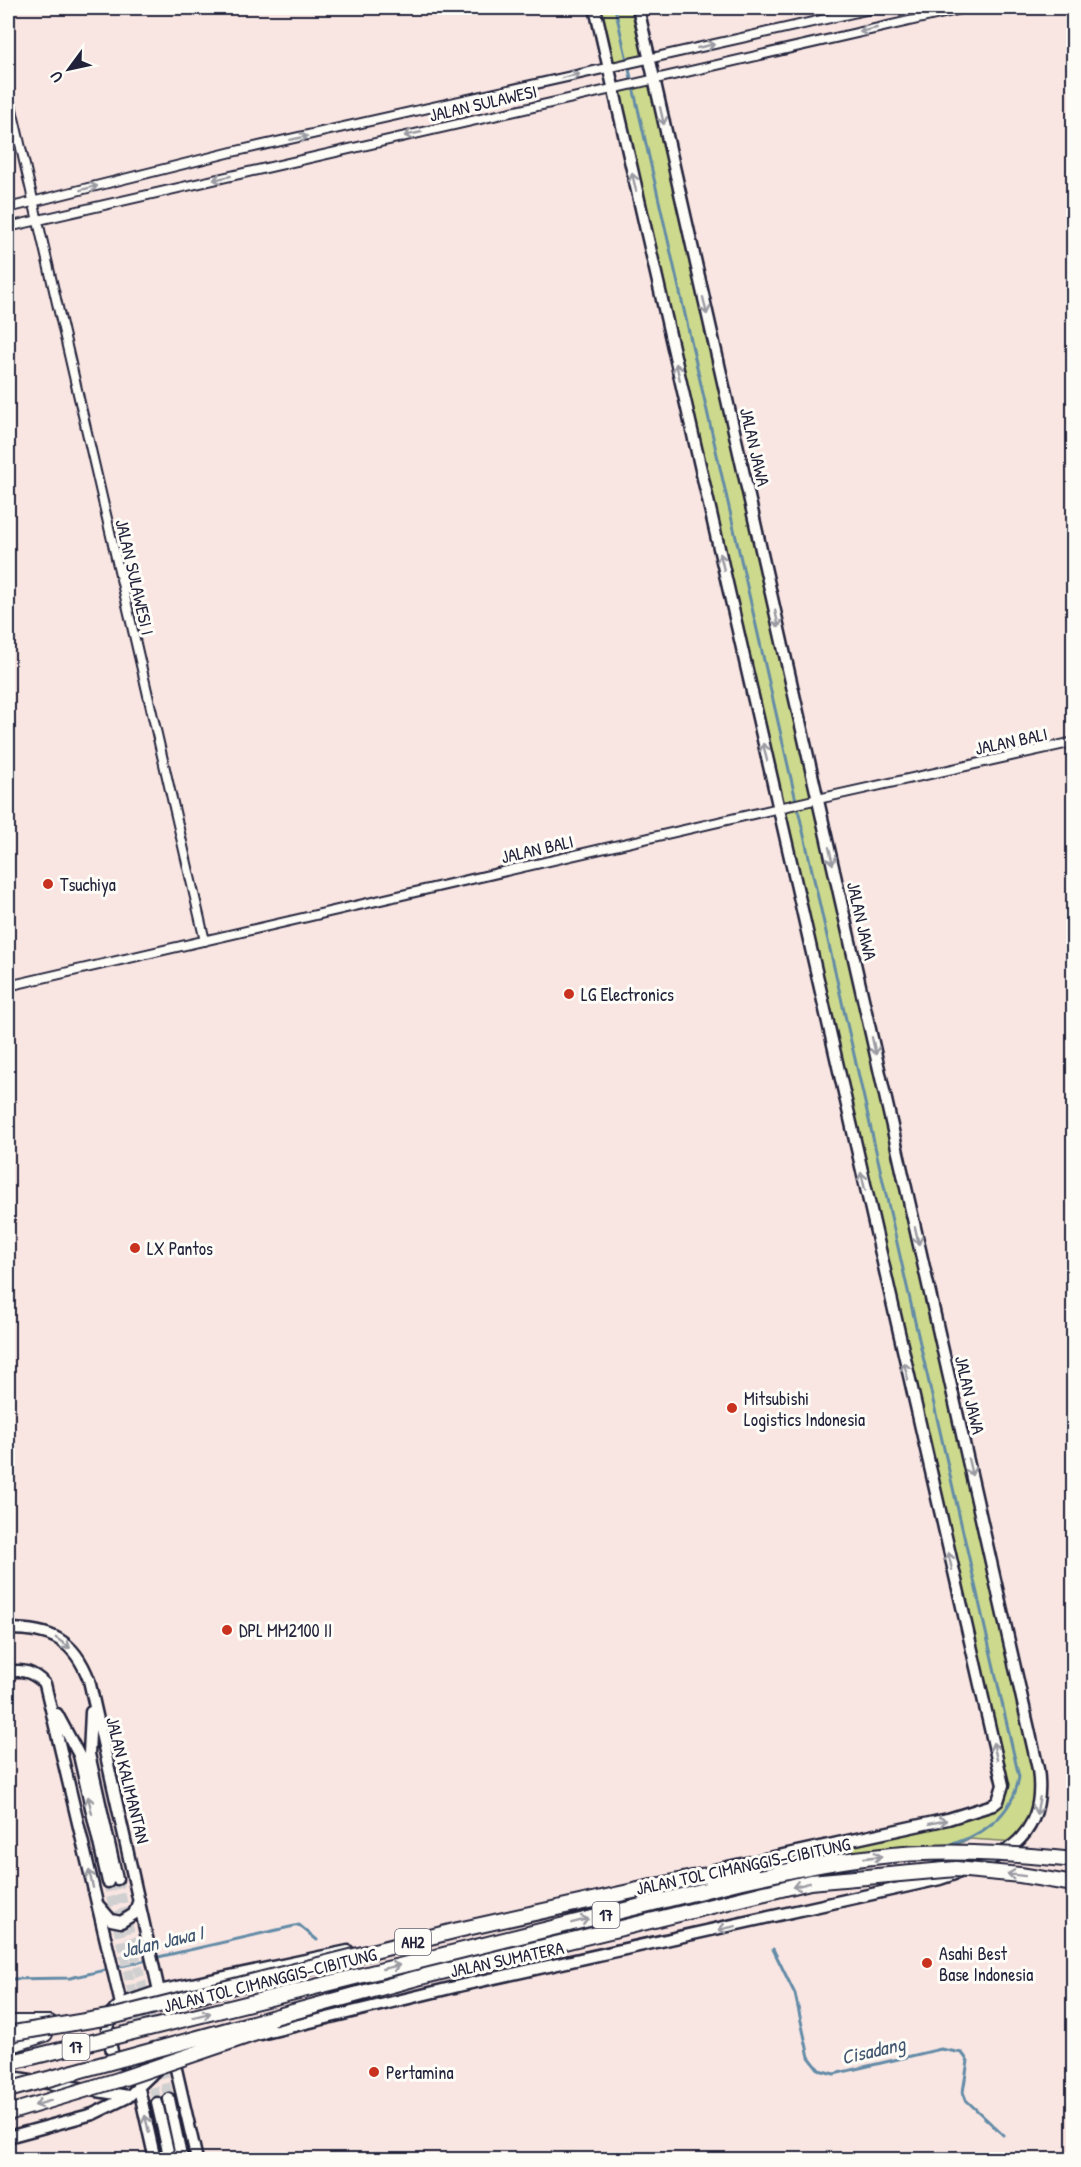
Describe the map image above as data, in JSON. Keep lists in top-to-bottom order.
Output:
{
  "streets": {
    "highway": ["JALAN TOL CIMANGGIS–CIBITUNG", "17", "AH2"],
    "street": [
      "JALAN SULAWESI",
      "JALAN JAWA",
      "JALAN SULAWESI I",
      "JALAN BALI",
      "JALAN KALIMANTAN",
      "JALAN SUMATERA"
    ]
  },
  "crossings": [
    ["JALAN SULAWESI", "JALAN JAWA"],
    ["JALAN SULAWESI", "JALAN SULAWESI I"],
    ["JALAN JAWA", "JALAN BALI"],
    ["JALAN JAWA", "JALAN SUMATERA"],
    ["JALAN SULAWESI I", "JALAN BALI"],
    ["JALAN TOL CIMANGGIS–CIBITUNG", "17"],
    ["JALAN TOL CIMANGGIS–CIBITUNG", "AH2"]
  ],
  "one_way": ["JALAN SUMATERA"],
  "water": ["Jalan Jawa I", "Cisadang"],
  "places": [
    "Tsuchiya",
    "LG Electronics",
    "LX Pantos",
    "Mitsubishi Logistics Indonesia",
    "DPL MM2100 II",
    "Asahi Best Base Indonesia",
    "Pertamina"
  ],
  "north": "bottom left"
}
